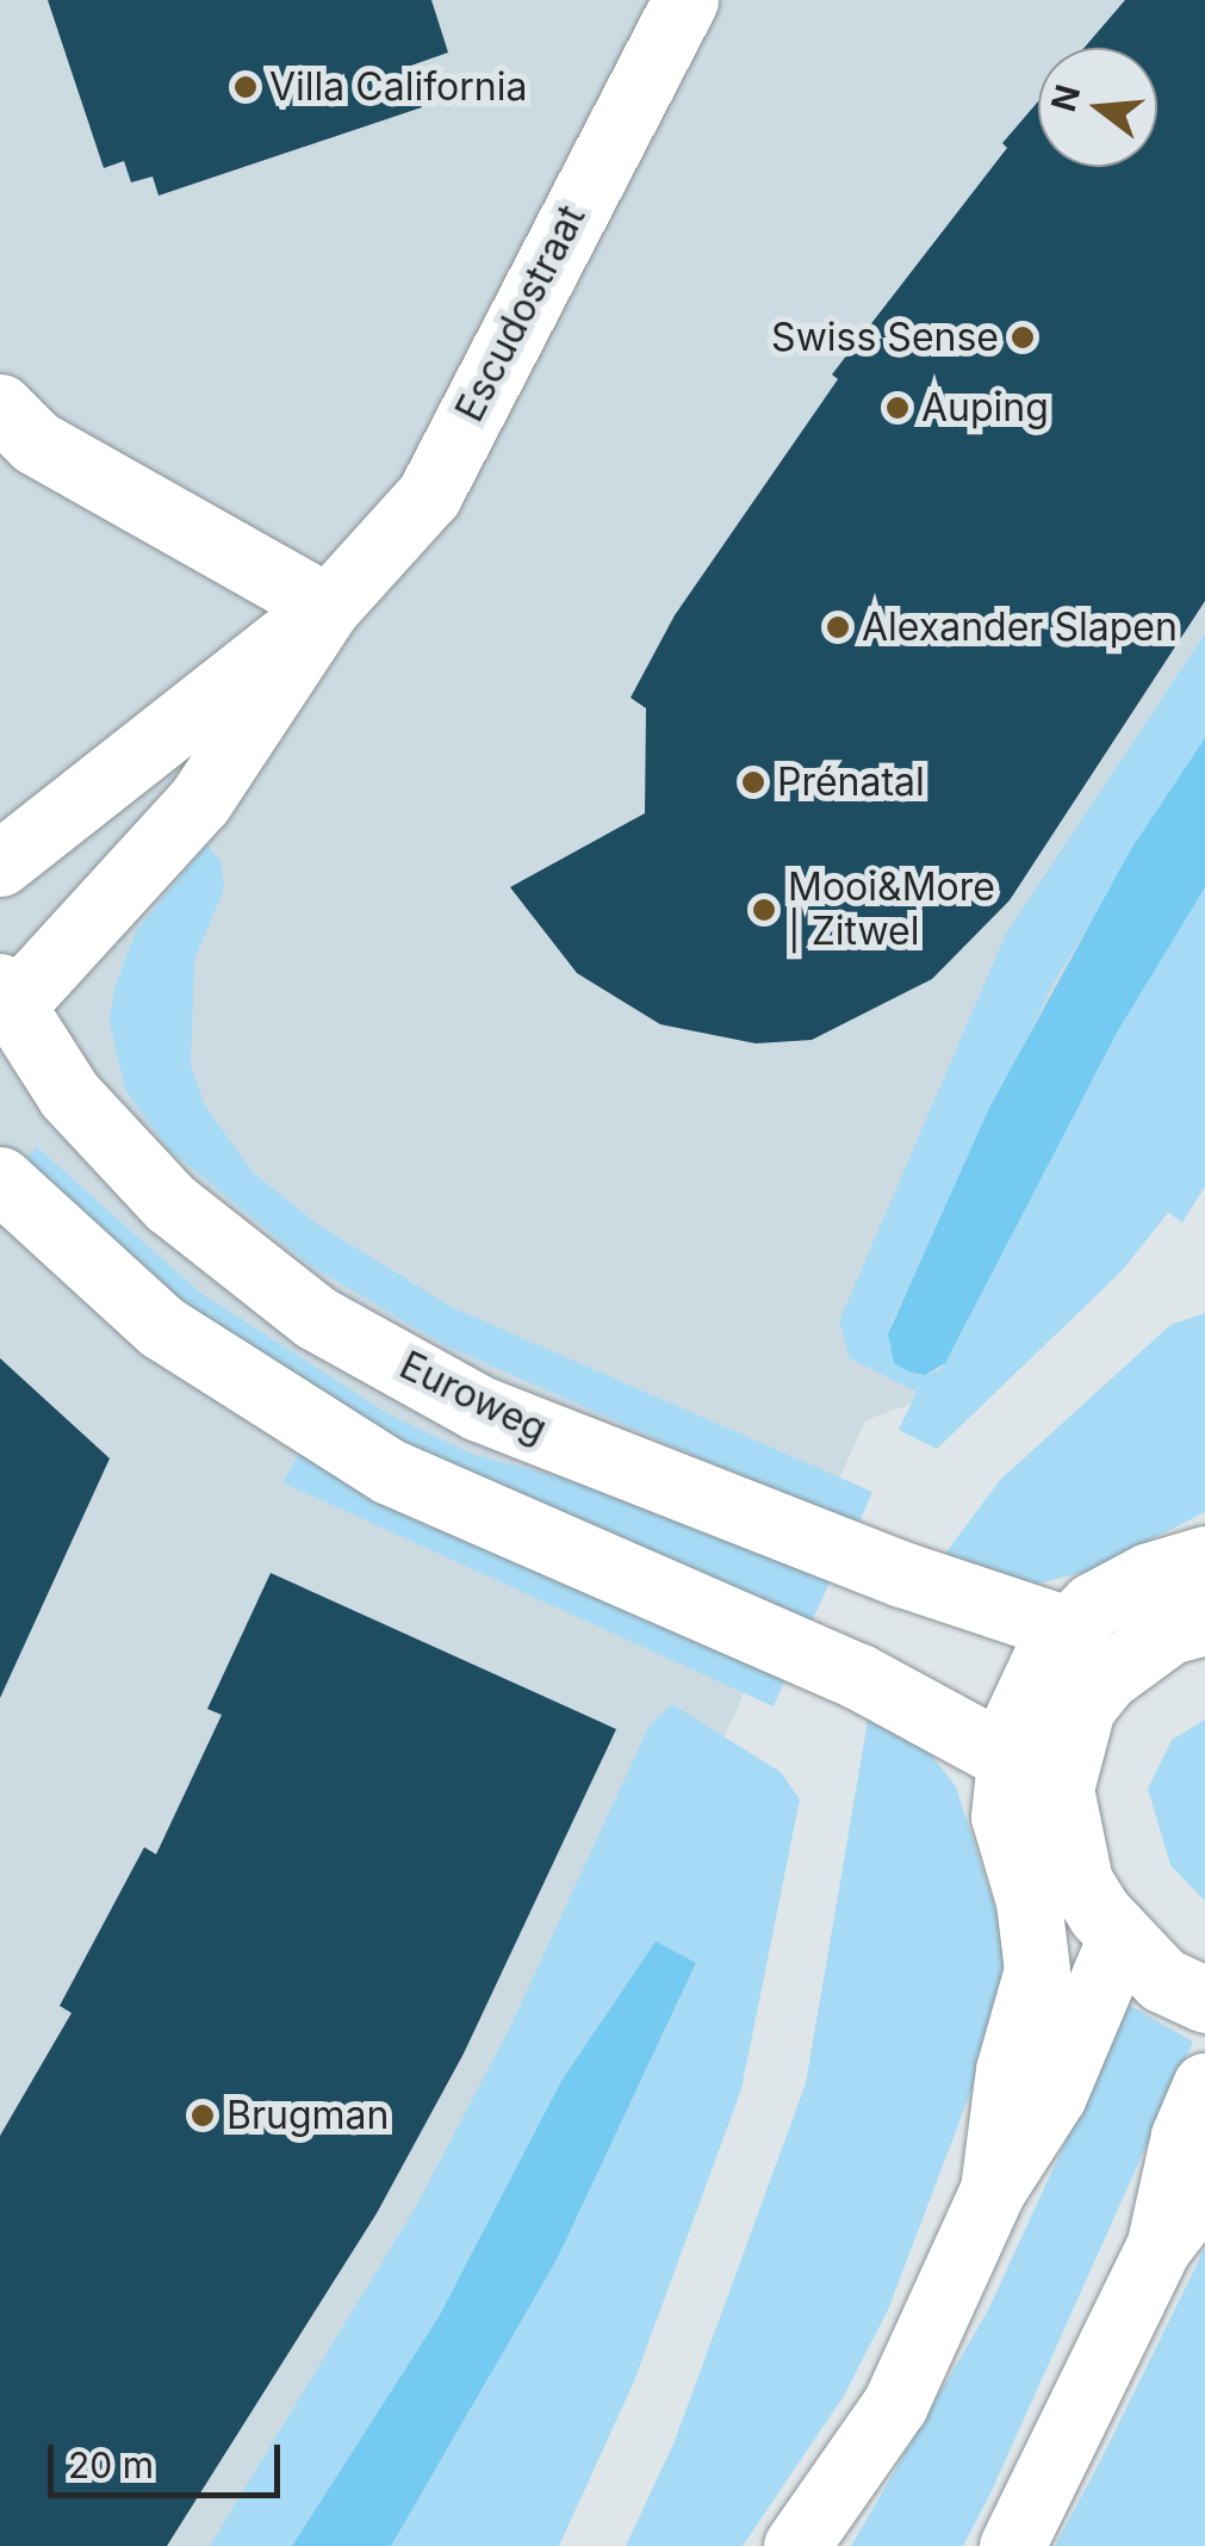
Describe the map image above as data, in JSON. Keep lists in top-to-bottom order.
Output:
{
  "streets": {
    "street": ["Escudostraat", "Euroweg"]
  },
  "crossings": [
    ["Escudostraat", "Euroweg"]
  ],
  "places": [
    "Villa California",
    "Swiss Sense",
    "Auping",
    "Alexander Slapen",
    "Prénatal",
    "Mooi&More | Zitwel",
    "Brugman"
  ],
  "scale_bar": "20 m",
  "north": "left"
}
